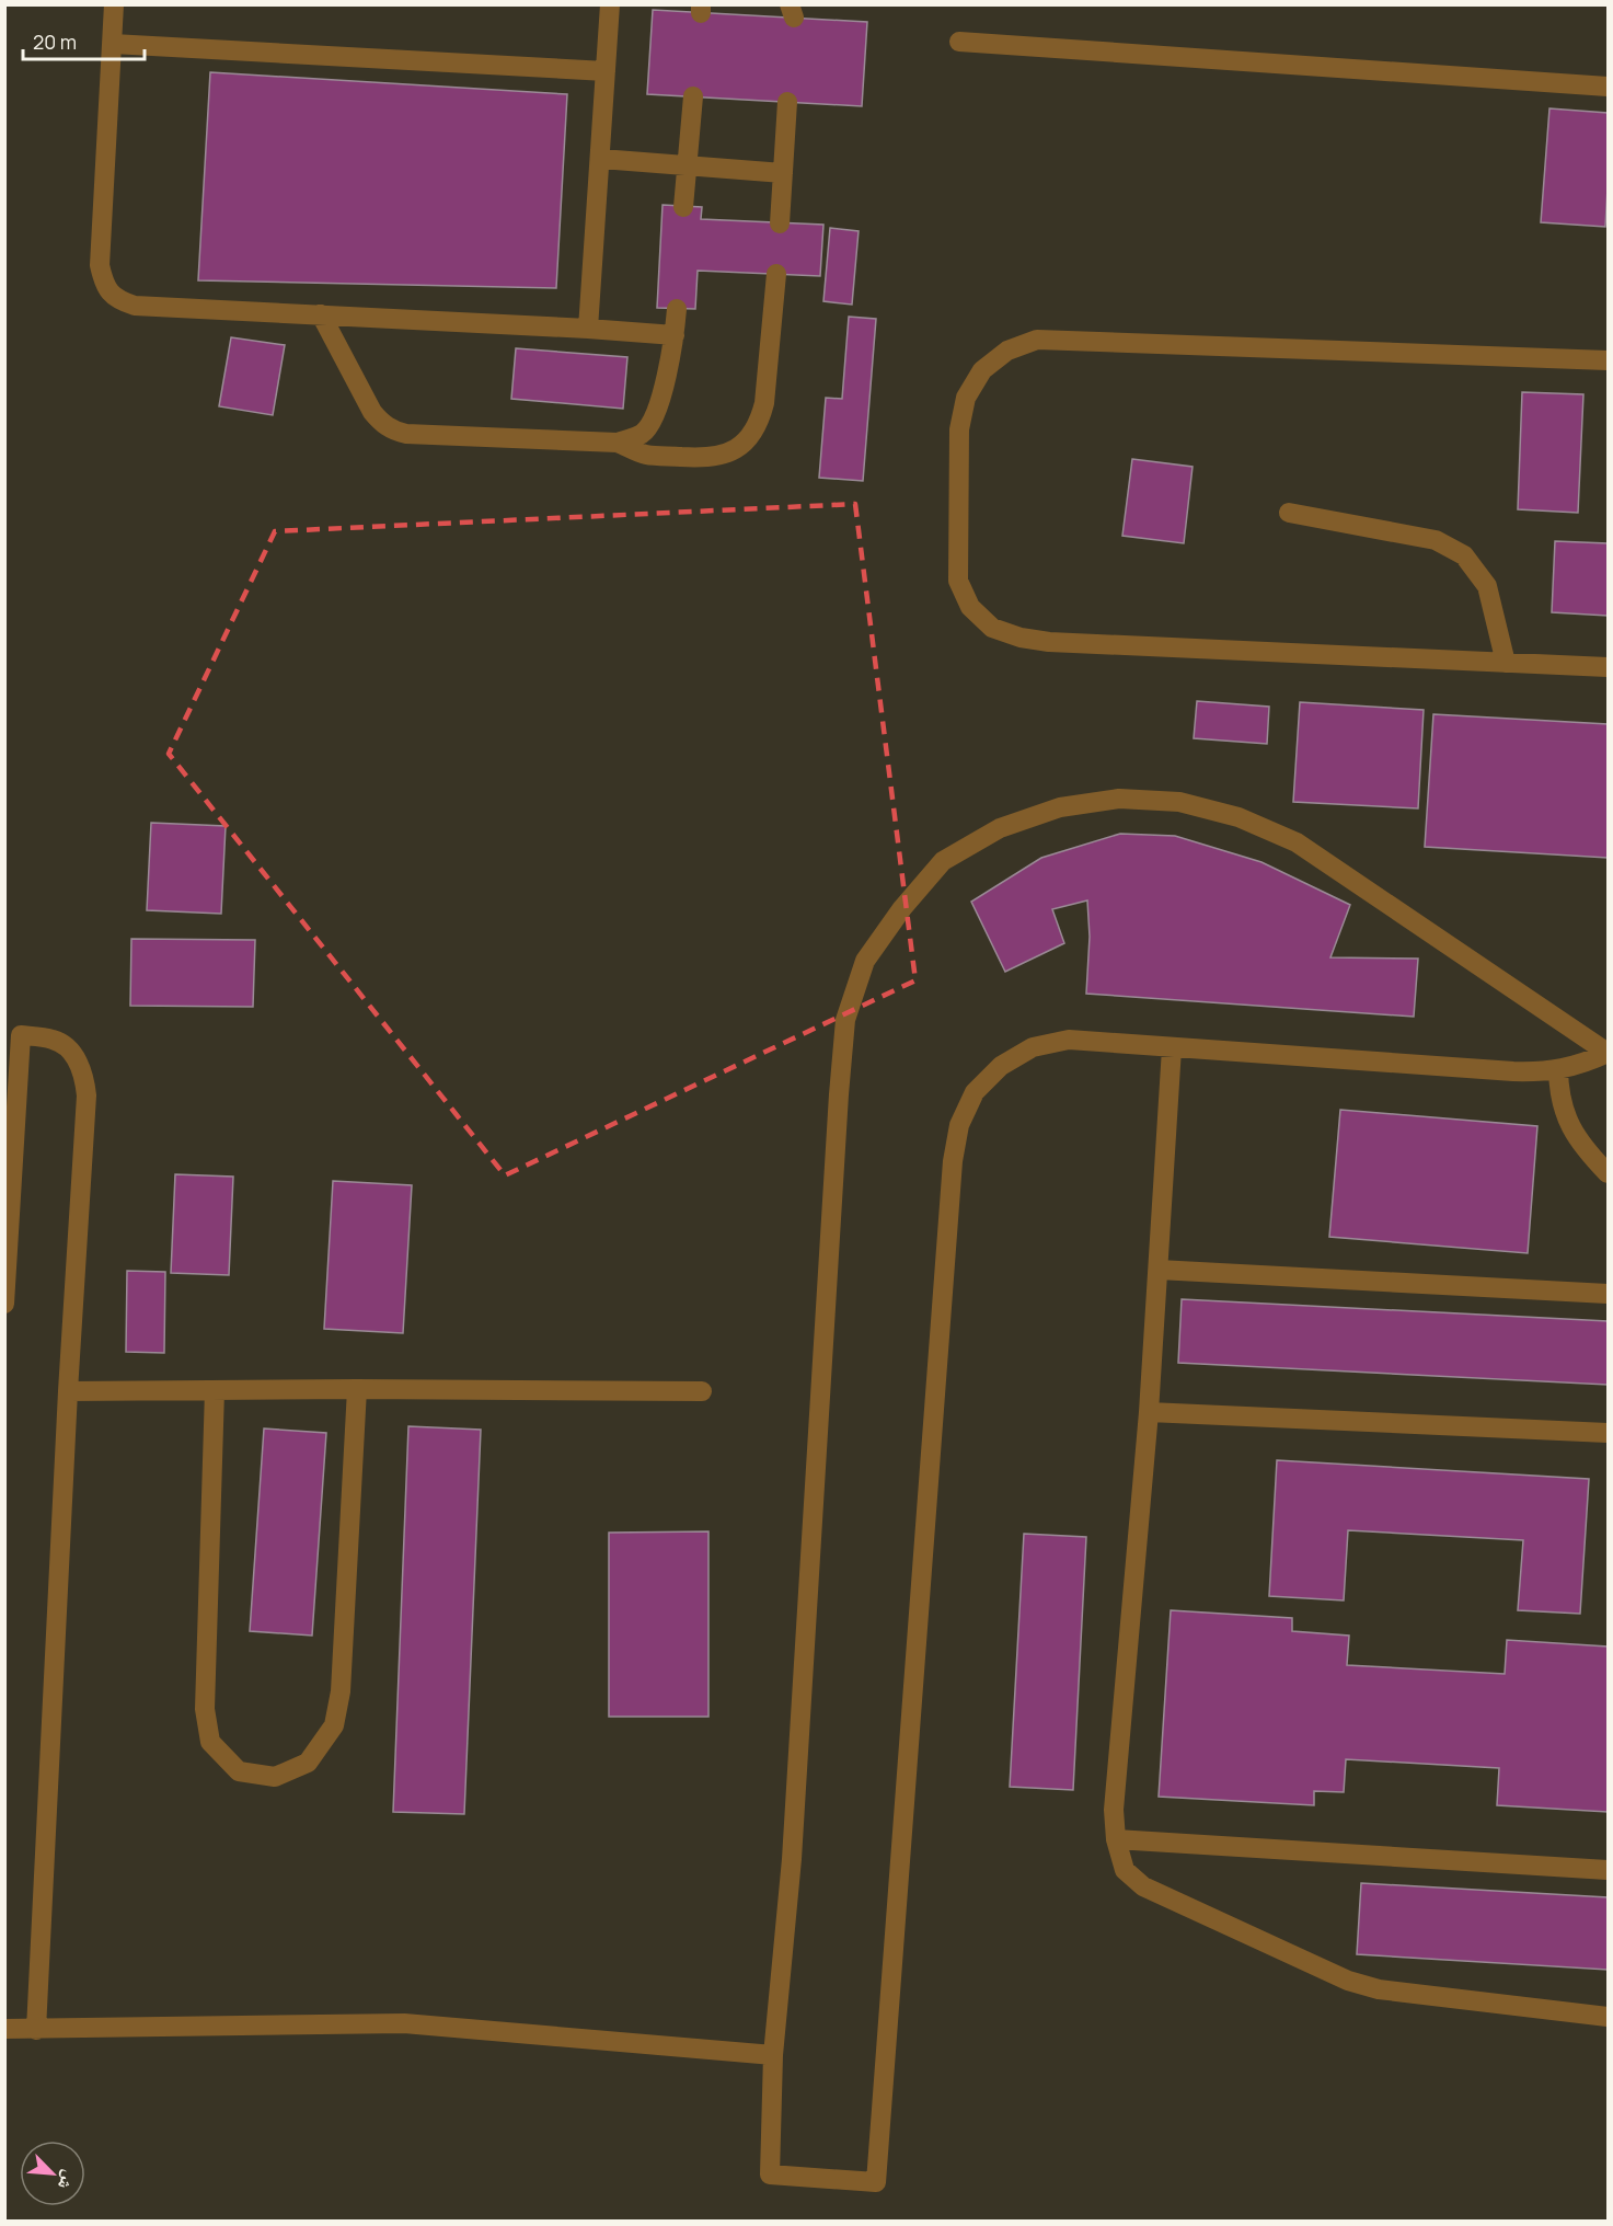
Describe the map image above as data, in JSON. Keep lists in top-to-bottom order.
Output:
{
  "scale_bar": "20 m",
  "north": "bottom right"
}
